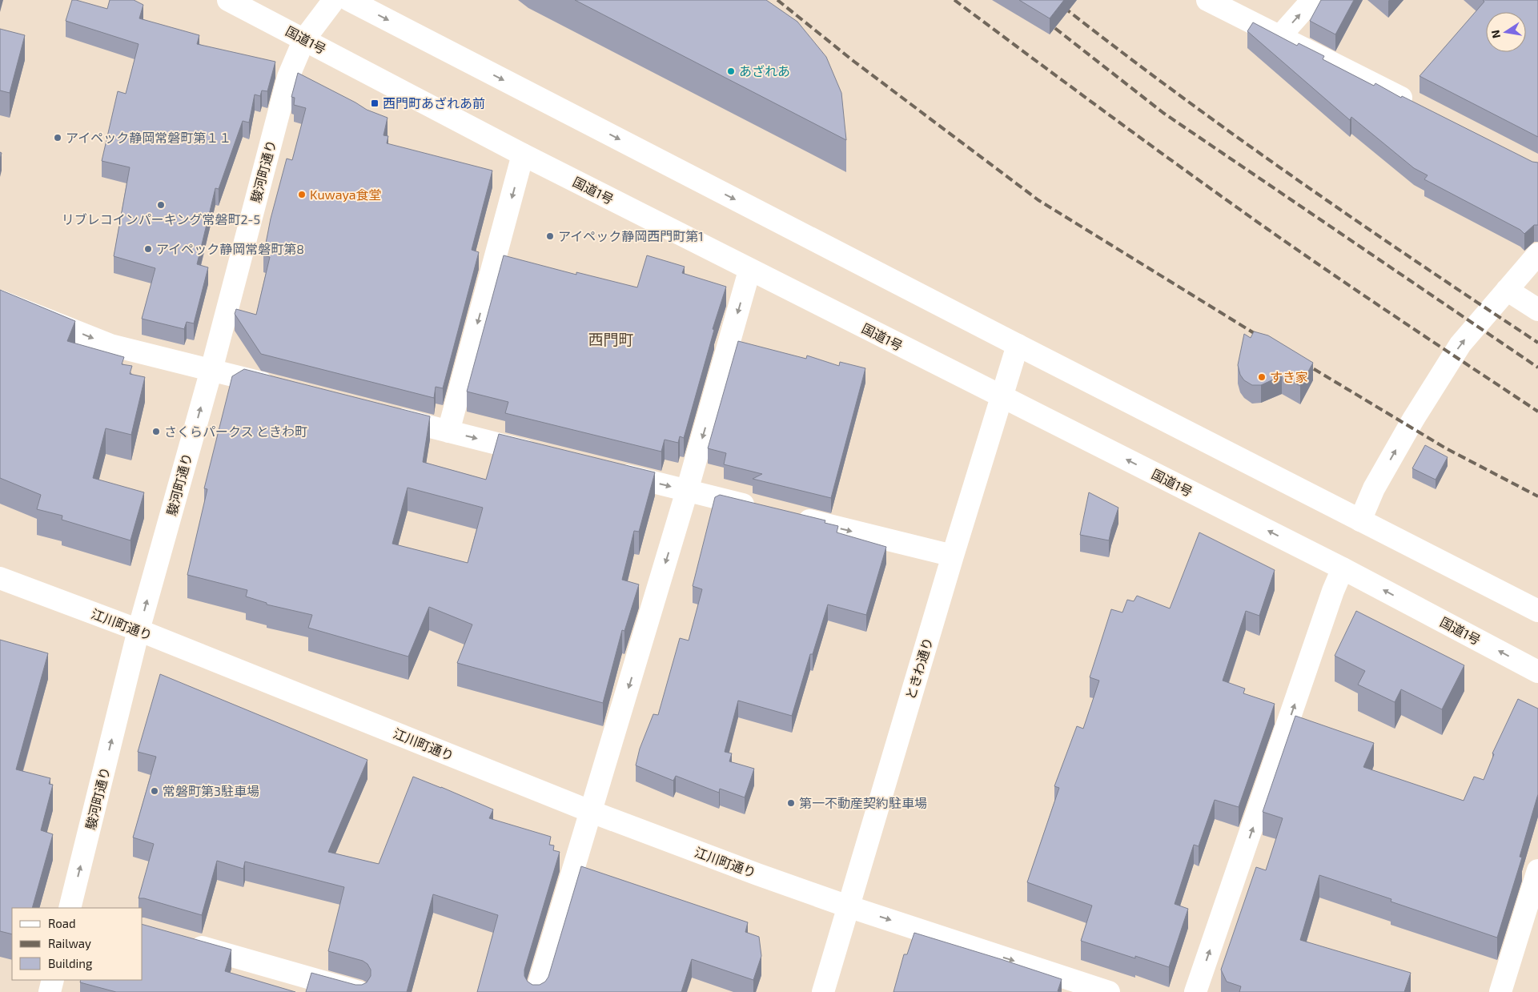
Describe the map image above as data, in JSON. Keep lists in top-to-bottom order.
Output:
{
  "streets": {
    "main road": [
      "国道1号",
      "駿河町通り",
      "江川町通り",
      "ときわ通り"
    ]
  },
  "crossings": [
    ["国道1号", "駿河町通り"],
    ["国道1号", "ときわ通り"],
    ["駿河町通り", "江川町通り"],
    ["江川町通り", "ときわ通り"]
  ],
  "one_way": ["駿河町通り"],
  "districts": ["西門町"],
  "places": {
    "other": [
      "あざれあ",
      "アイペック静岡常磐町第１１",
      "Kuwaya食堂",
      "リブレコインパーキング常磐町2-5",
      "アイペック静岡西門町第1",
      "アイペック静岡常磐町第8",
      "すき家",
      "さくらパークス ときわ町",
      "常磐町第3駐車場",
      "第一不動産契約駐車場"
    ],
    "transit": ["西門町あざれあ前"]
  },
  "legend": ["Road", "Railway", "Building"],
  "north": "left"
}
